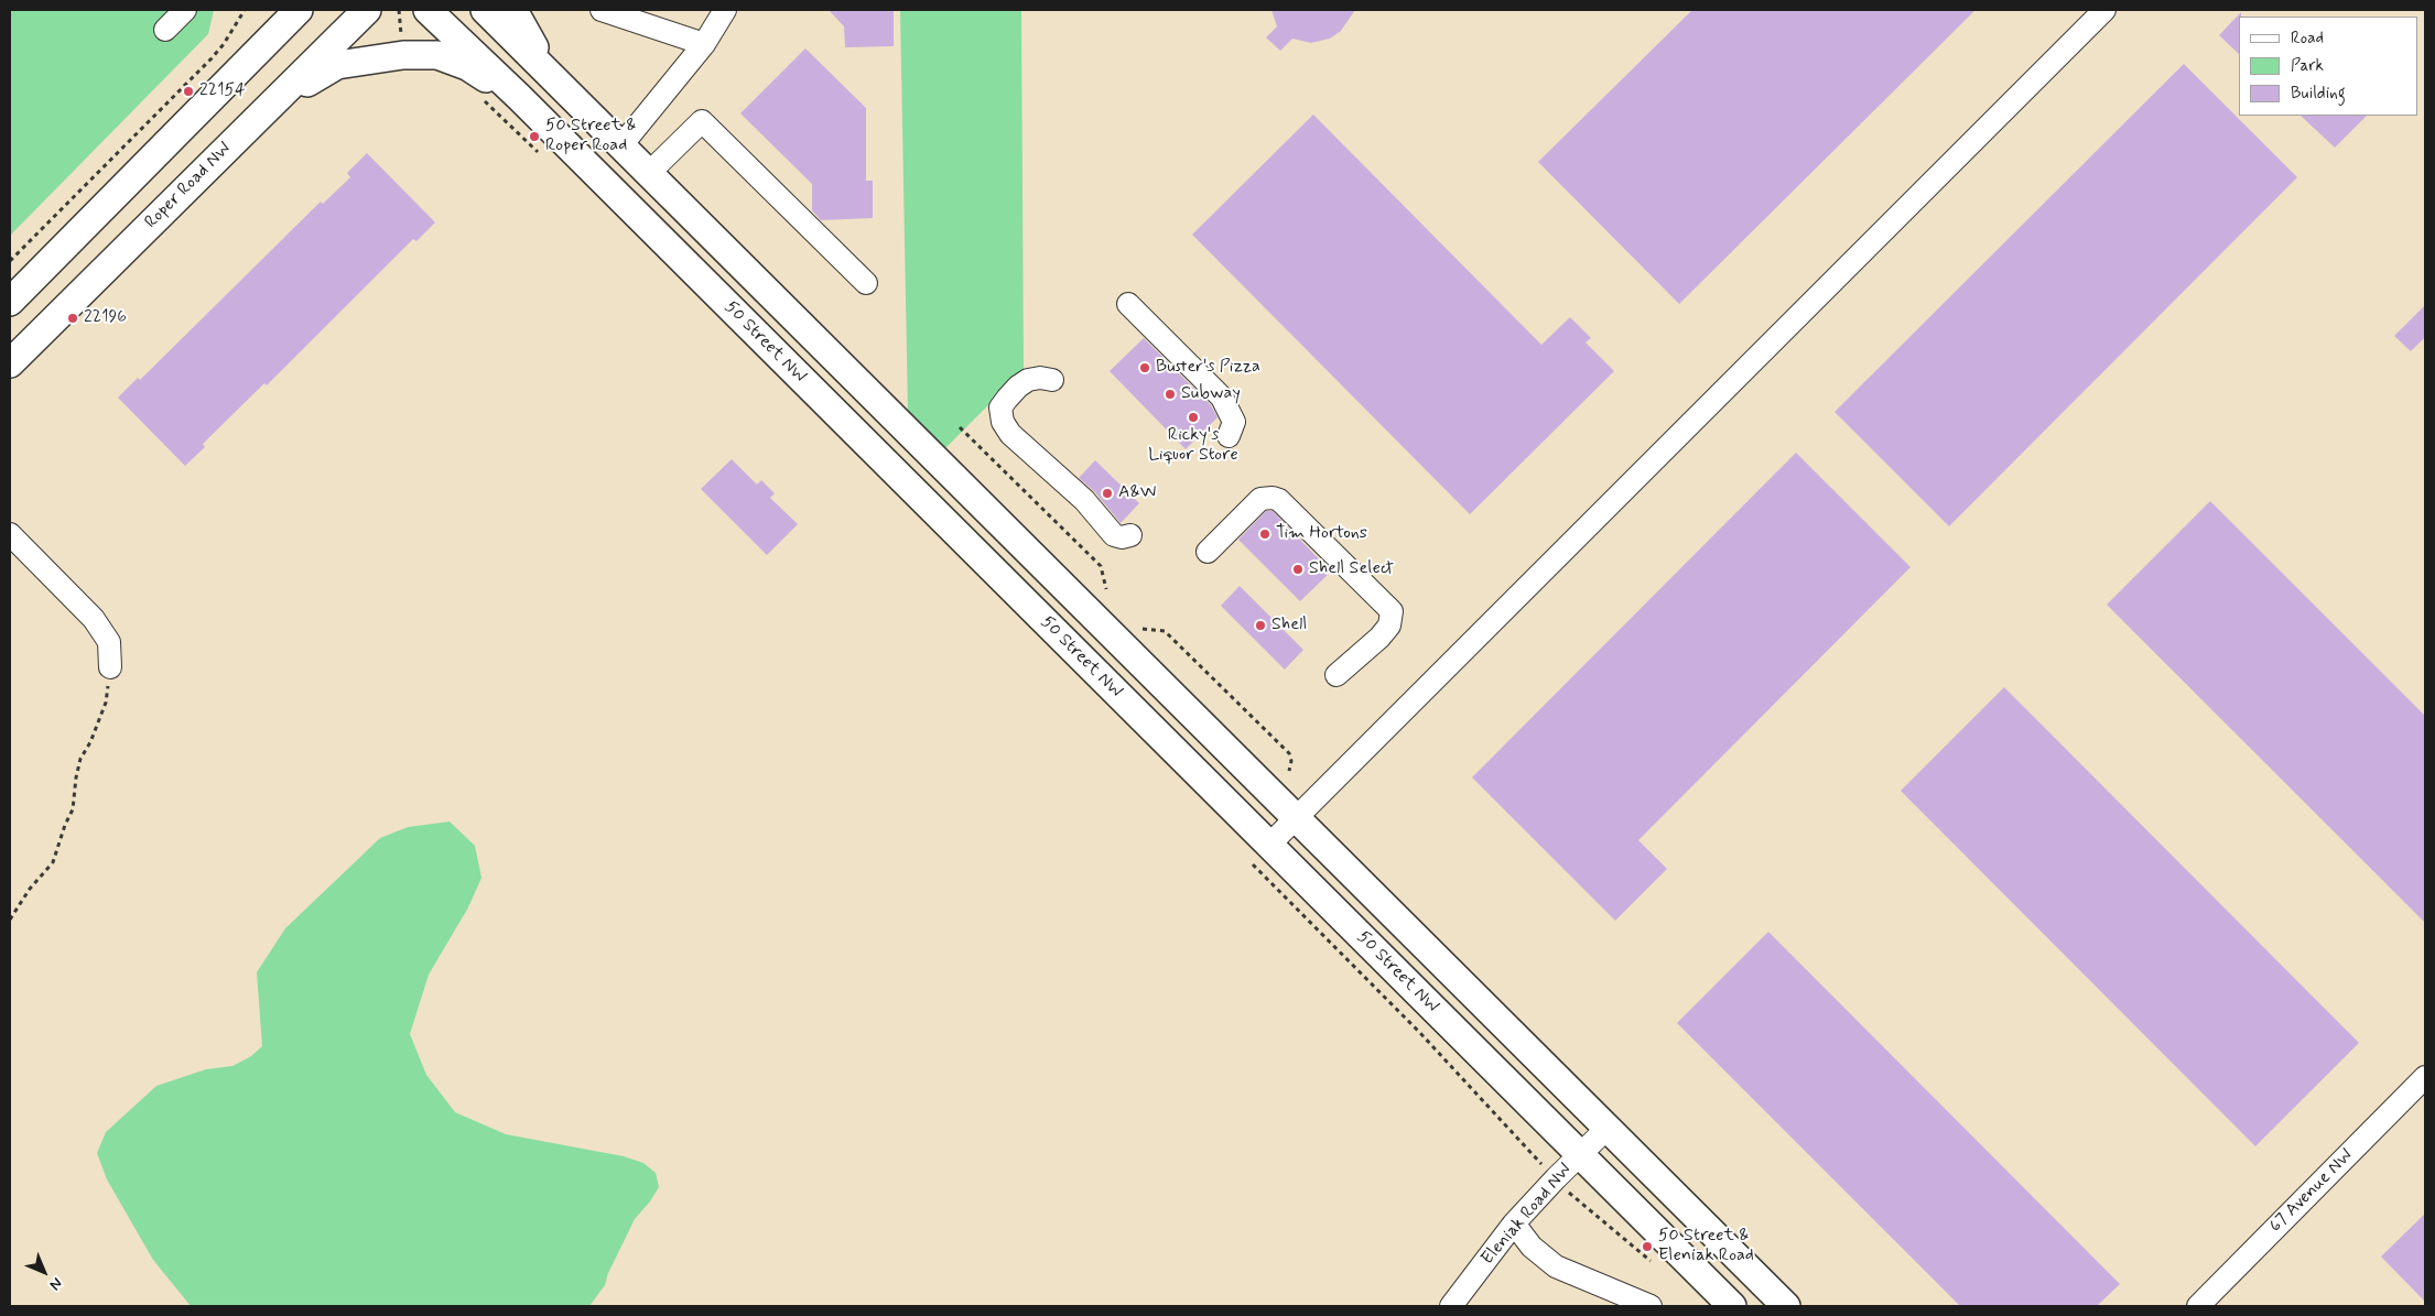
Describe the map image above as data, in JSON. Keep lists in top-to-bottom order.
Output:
{
  "streets": {
    "main road": ["Roper Road NW", "50 Street NW"],
    "street": ["67 Avenue NW", "Eleniak Road NW"]
  },
  "crossings": [
    ["50 Street NW", "Eleniak Road NW"]
  ],
  "places": [
    "22154",
    "50 Street & Roper Road",
    "22196",
    "Buster's Pizza",
    "Subway",
    "Ricky's Liquor Store",
    "A&W",
    "Tim Hortons",
    "Shell Select",
    "Shell",
    "50 Street & Eleniak Road"
  ],
  "legend": ["Road", "Park", "Building"],
  "north": "bottom right"
}
